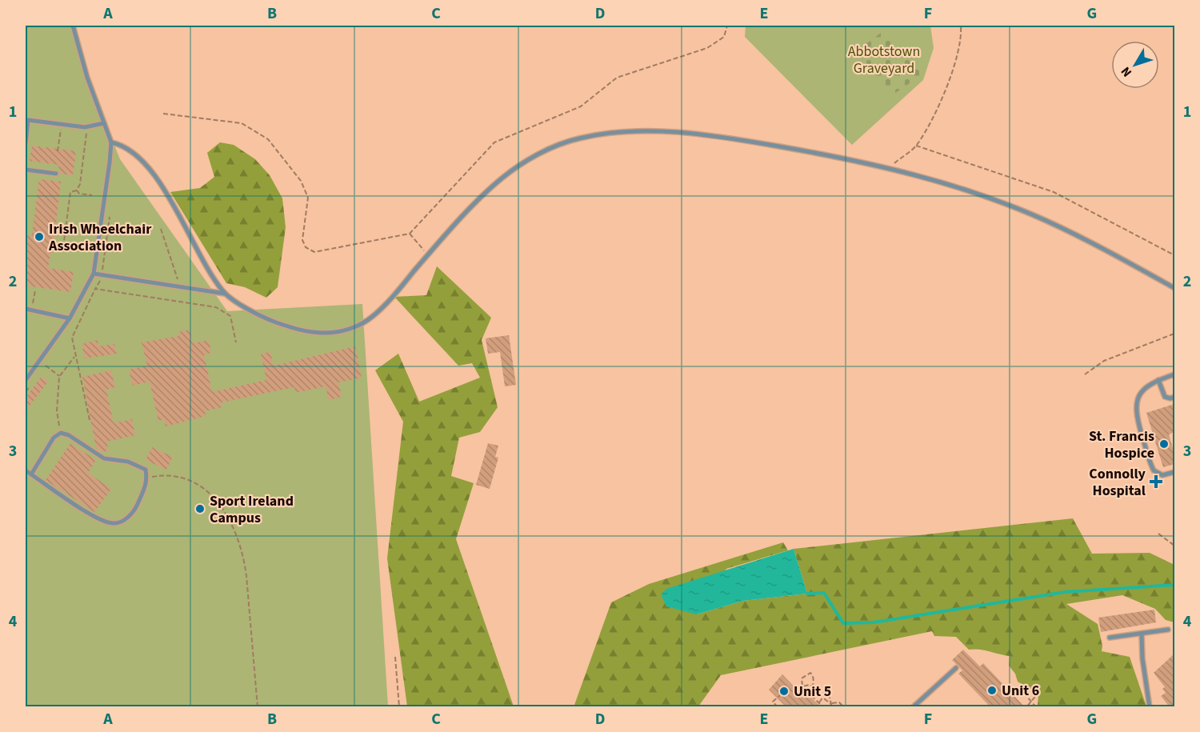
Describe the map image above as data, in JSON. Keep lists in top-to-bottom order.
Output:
{
  "parks": ["Abbotstown Graveyard"],
  "places": {
    "other": [
      "Irish Wheelchair Association",
      "St. Francis Hospice",
      "Sport Ireland Campus",
      "Unit 6",
      "Unit 5"
    ],
    "health": ["Connolly Hospital"]
  },
  "north": "bottom left",
  "grid": {
    "columns": [
      "A",
      "B",
      "C",
      "D",
      "E",
      "F",
      "G"
    ],
    "rows": [
      "1",
      "2",
      "3",
      "4"
    ]
  }
}
